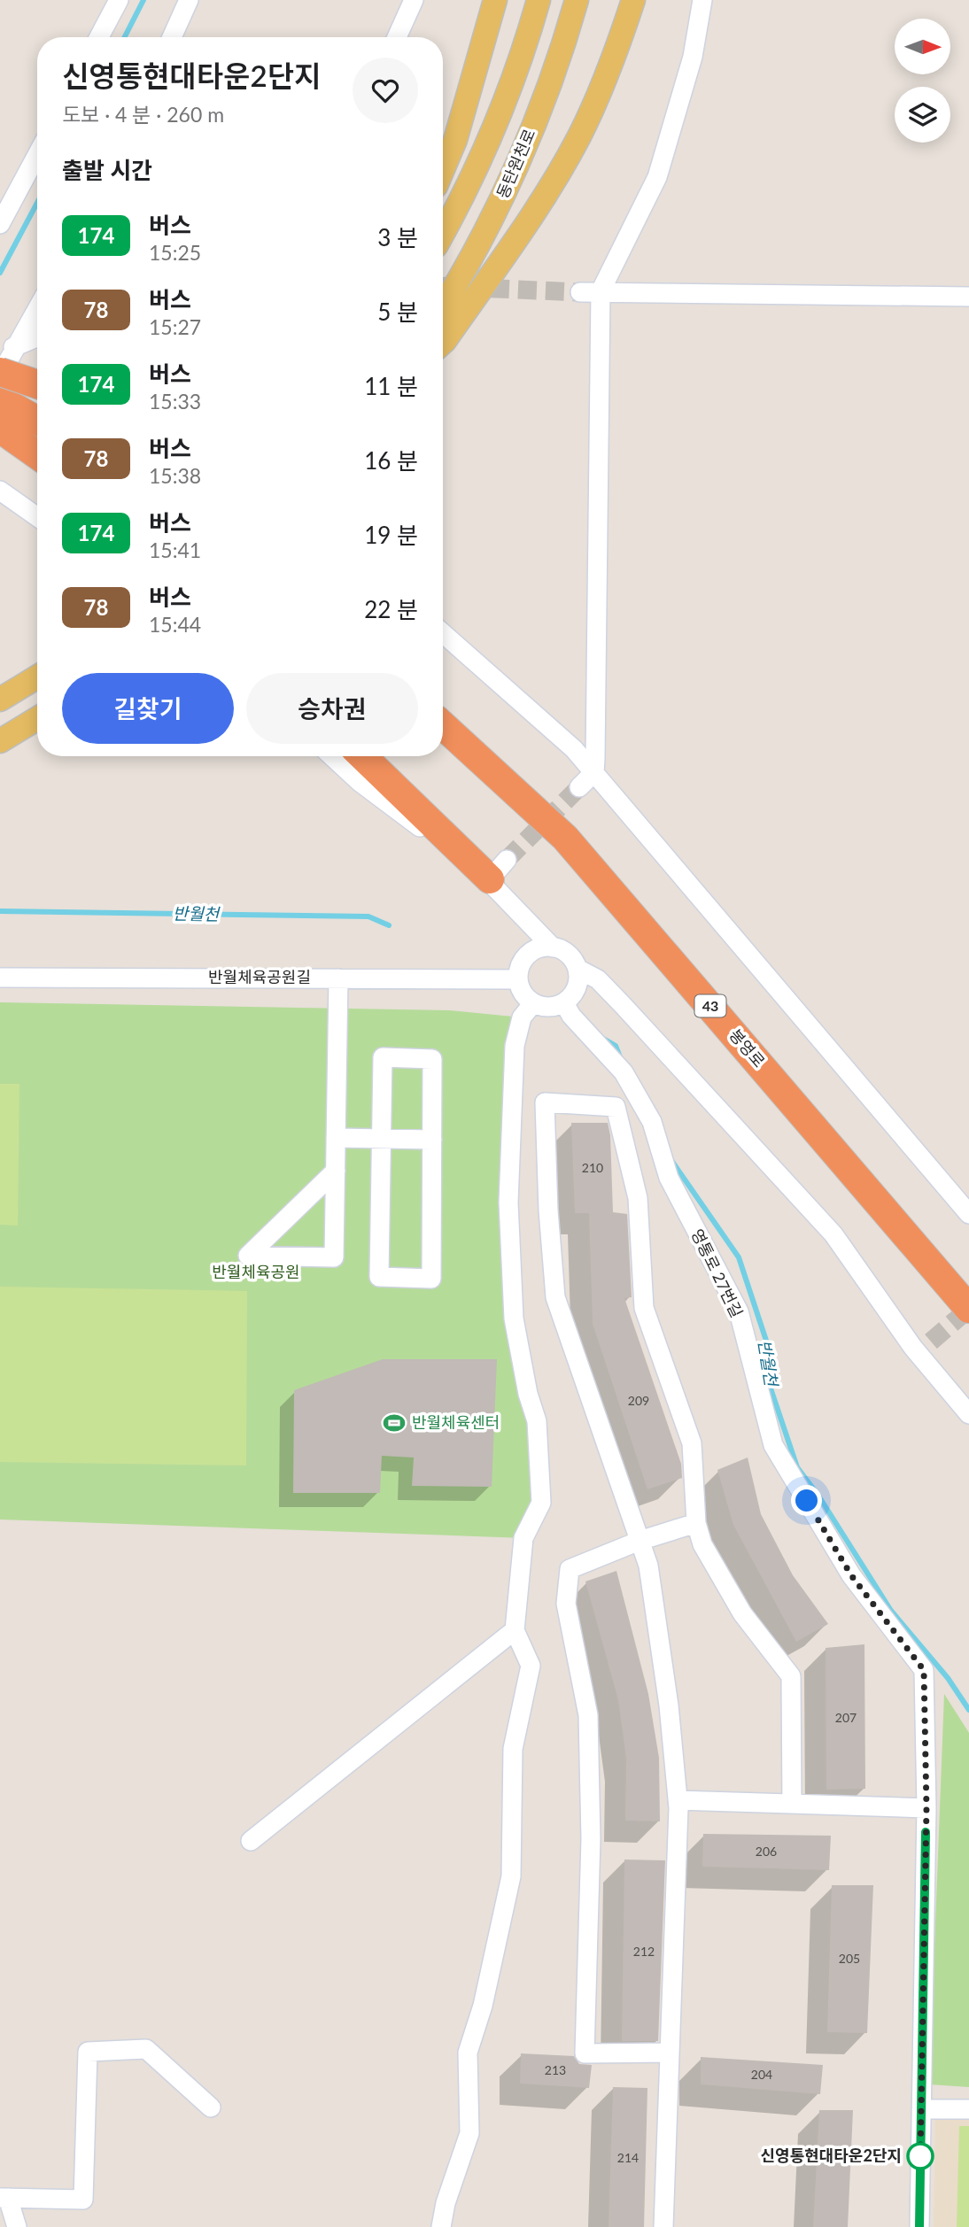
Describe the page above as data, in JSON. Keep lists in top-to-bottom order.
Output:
{
  "streets": {
    "highway": ["43", "봉영로"],
    "main road": ["동탄원천로"],
    "street": ["반월체육공원길", "영통로 27번길"]
  },
  "crossings": [
    ["반월체육공원길", "영통로 27번길"]
  ],
  "water": ["반월천"],
  "parks": ["반월체육공원"],
  "places": {
    "sports": ["반월체육센터"],
    "other": ["신영통현대타운2단지"]
  },
  "lines": ["bus line 174"],
  "house_numbers": [
    "210",
    "209",
    "207",
    "206",
    "212",
    "205",
    "213",
    "204",
    "214"
  ],
  "north": "right",
  "page": {
    "heading": [
      ["신영통현대타운2단지", "도보 · 4 분 · 260 m"],
      "출발 시간"
    ],
    "list": [
      {
        "mark": "174",
        "name": "버스",
        "note": "15:25",
        "value": "3 분"
      },
      {
        "mark": "78",
        "name": "버스",
        "note": "15:27",
        "value": "5 분"
      },
      {
        "mark": "174",
        "name": "버스",
        "note": "15:33",
        "value": "11 분"
      },
      {
        "mark": "78",
        "name": "버스",
        "note": "15:38",
        "value": "16 분"
      },
      {
        "mark": "174",
        "name": "버스",
        "note": "15:41",
        "value": "19 분"
      },
      {
        "mark": "78",
        "name": "버스",
        "note": "15:44",
        "value": "22 분"
      }
    ],
    "buttons": ["길찾기", "승차권"]
  }
}
